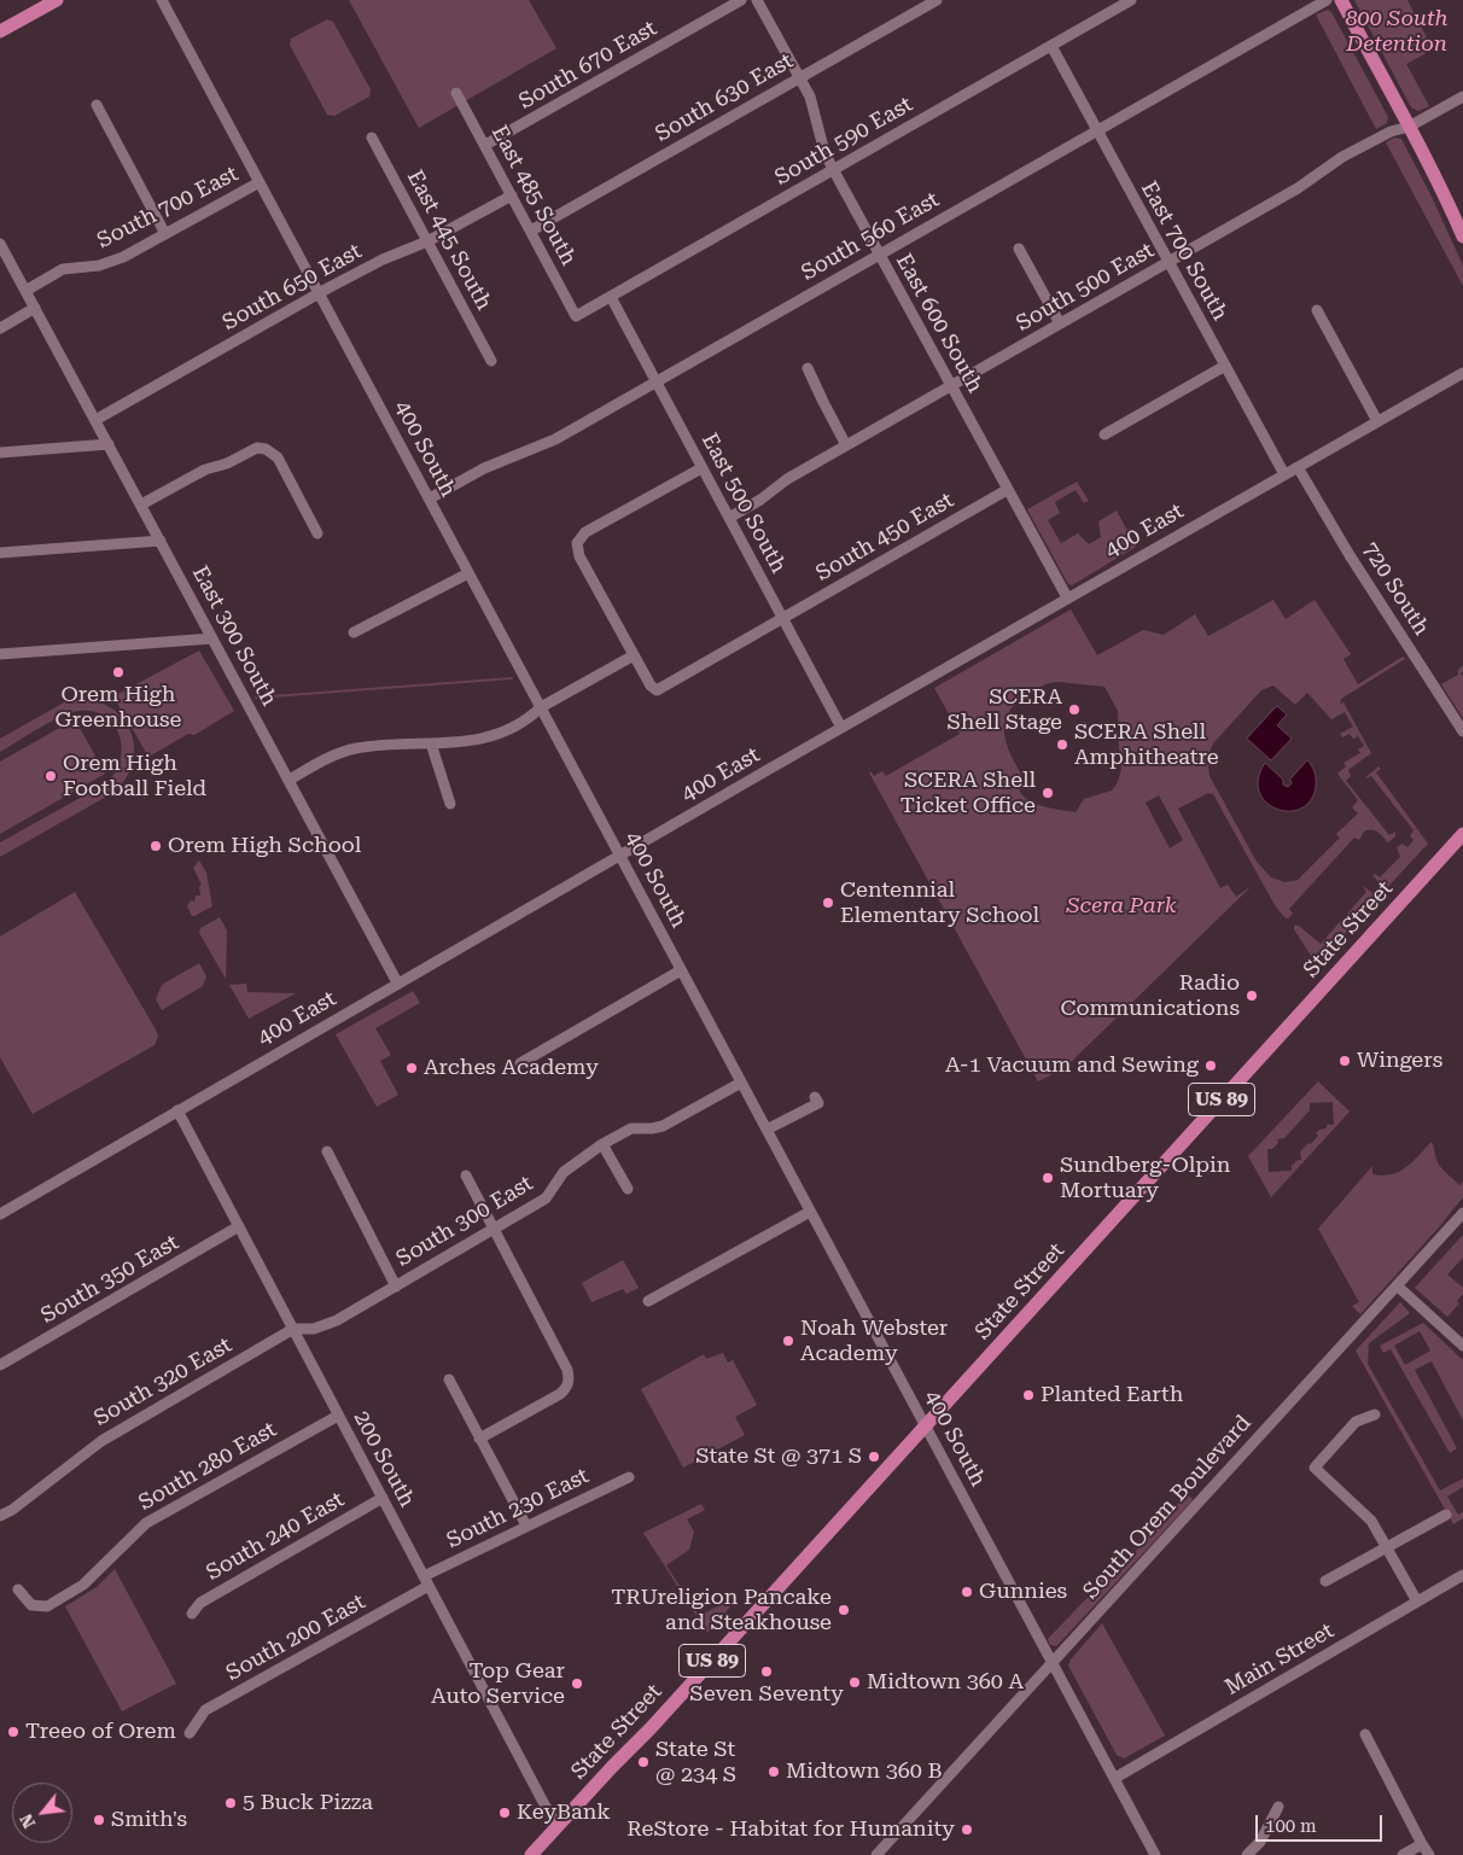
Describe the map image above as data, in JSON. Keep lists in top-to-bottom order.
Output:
{
  "streets": {
    "main road": ["State Street", "US 89"],
    "street": [
      "South 670 East",
      "South 630 East",
      "South 590 East",
      "East 485 South",
      "South 700 East",
      "South 560 East",
      "East 445 South",
      "East 700 South",
      "South 650 East",
      "South 500 East",
      "East 600 South",
      "400 South",
      "East 500 South",
      "400 East",
      "South 450 East",
      "720 South",
      "East 300 South",
      "South 300 East",
      "South 350 East",
      "South 320 East",
      "200 South",
      "South 280 East",
      "South Orem Boulevard",
      "South 230 East",
      "South 240 East",
      "South 200 East",
      "Main Street"
    ]
  },
  "crossings": [
    ["South 670 East", "East 485 South"],
    ["South 630 East", "East 485 South"],
    ["South 630 East", "East 600 South"],
    ["South 590 East", "East 485 South"],
    ["South 590 East", "East 700 South"],
    ["South 590 East", "East 600 South"],
    ["South 590 East", "East 500 South"],
    ["East 485 South", "South 650 East"],
    ["South 700 East", "400 South"],
    ["South 700 East", "East 300 South"],
    ["South 560 East", "East 700 South"],
    ["South 560 East", "East 600 South"],
    ["South 560 East", "400 South"],
    ["South 560 East", "East 500 South"],
    ["East 445 South", "South 650 East"],
    ["East 700 South", "South 500 East"],
    ["East 700 South", "400 East"],
    ["South 650 East", "400 South"],
    ["South 650 East", "East 300 South"],
    ["South 500 East", "East 600 South"],
    ["South 500 East", "East 500 South"],
    ["East 600 South", "400 East"],
    ["East 600 South", "South 450 East"],
    ["400 South", "400 East"],
    ["400 South", "State Street"],
    ["400 South", "South 300 East"],
    ["400 South", "South Orem Boulevard"],
    ["400 South", "Main Street"],
    ["East 500 South", "400 East"],
    ["East 500 South", "South 450 East"],
    ["400 East", "720 South"],
    ["400 East", "East 300 South"],
    ["400 East", "200 South"],
    ["State Street", "200 South"],
    ["South 300 East", "South 320 East"],
    ["South 300 East", "200 South"],
    ["South 350 East", "200 South"],
    ["South 320 East", "200 South"],
    ["200 South", "South 280 East"],
    ["200 South", "South 230 East"],
    ["200 South", "South 240 East"],
    ["200 South", "South 200 East"],
    ["South 230 East", "South 200 East"]
  ],
  "parks": ["800 South Detention", "Scera Park"],
  "places": [
    "Orem High Greenhouse",
    "SCERA Shell Stage",
    "SCERA Shell Amphitheatre",
    "Orem High Football Field",
    "SCERA Shell Ticket Office",
    "Orem High School",
    "Centennial Elementary School",
    "Radio Communications",
    "Wingers",
    "A-1 Vacuum and Sewing",
    "Arches Academy",
    "Sundberg-Olpin Mortuary",
    "Noah Webster Academy",
    "Planted Earth",
    "State St @ 371 S",
    "Gunnies",
    "TRUreligion Pancake and Steakhouse",
    "Seven Seventy",
    "Midtown 360 A",
    "Top Gear Auto Service",
    "Treeo of Orem",
    "State St @ 234 S",
    "Midtown 360 B",
    "5 Buck Pizza",
    "KeyBank",
    "Smith's",
    "ReStore - Habitat for Humanity"
  ],
  "scale_bar": "100 m",
  "north": "bottom left"
}
